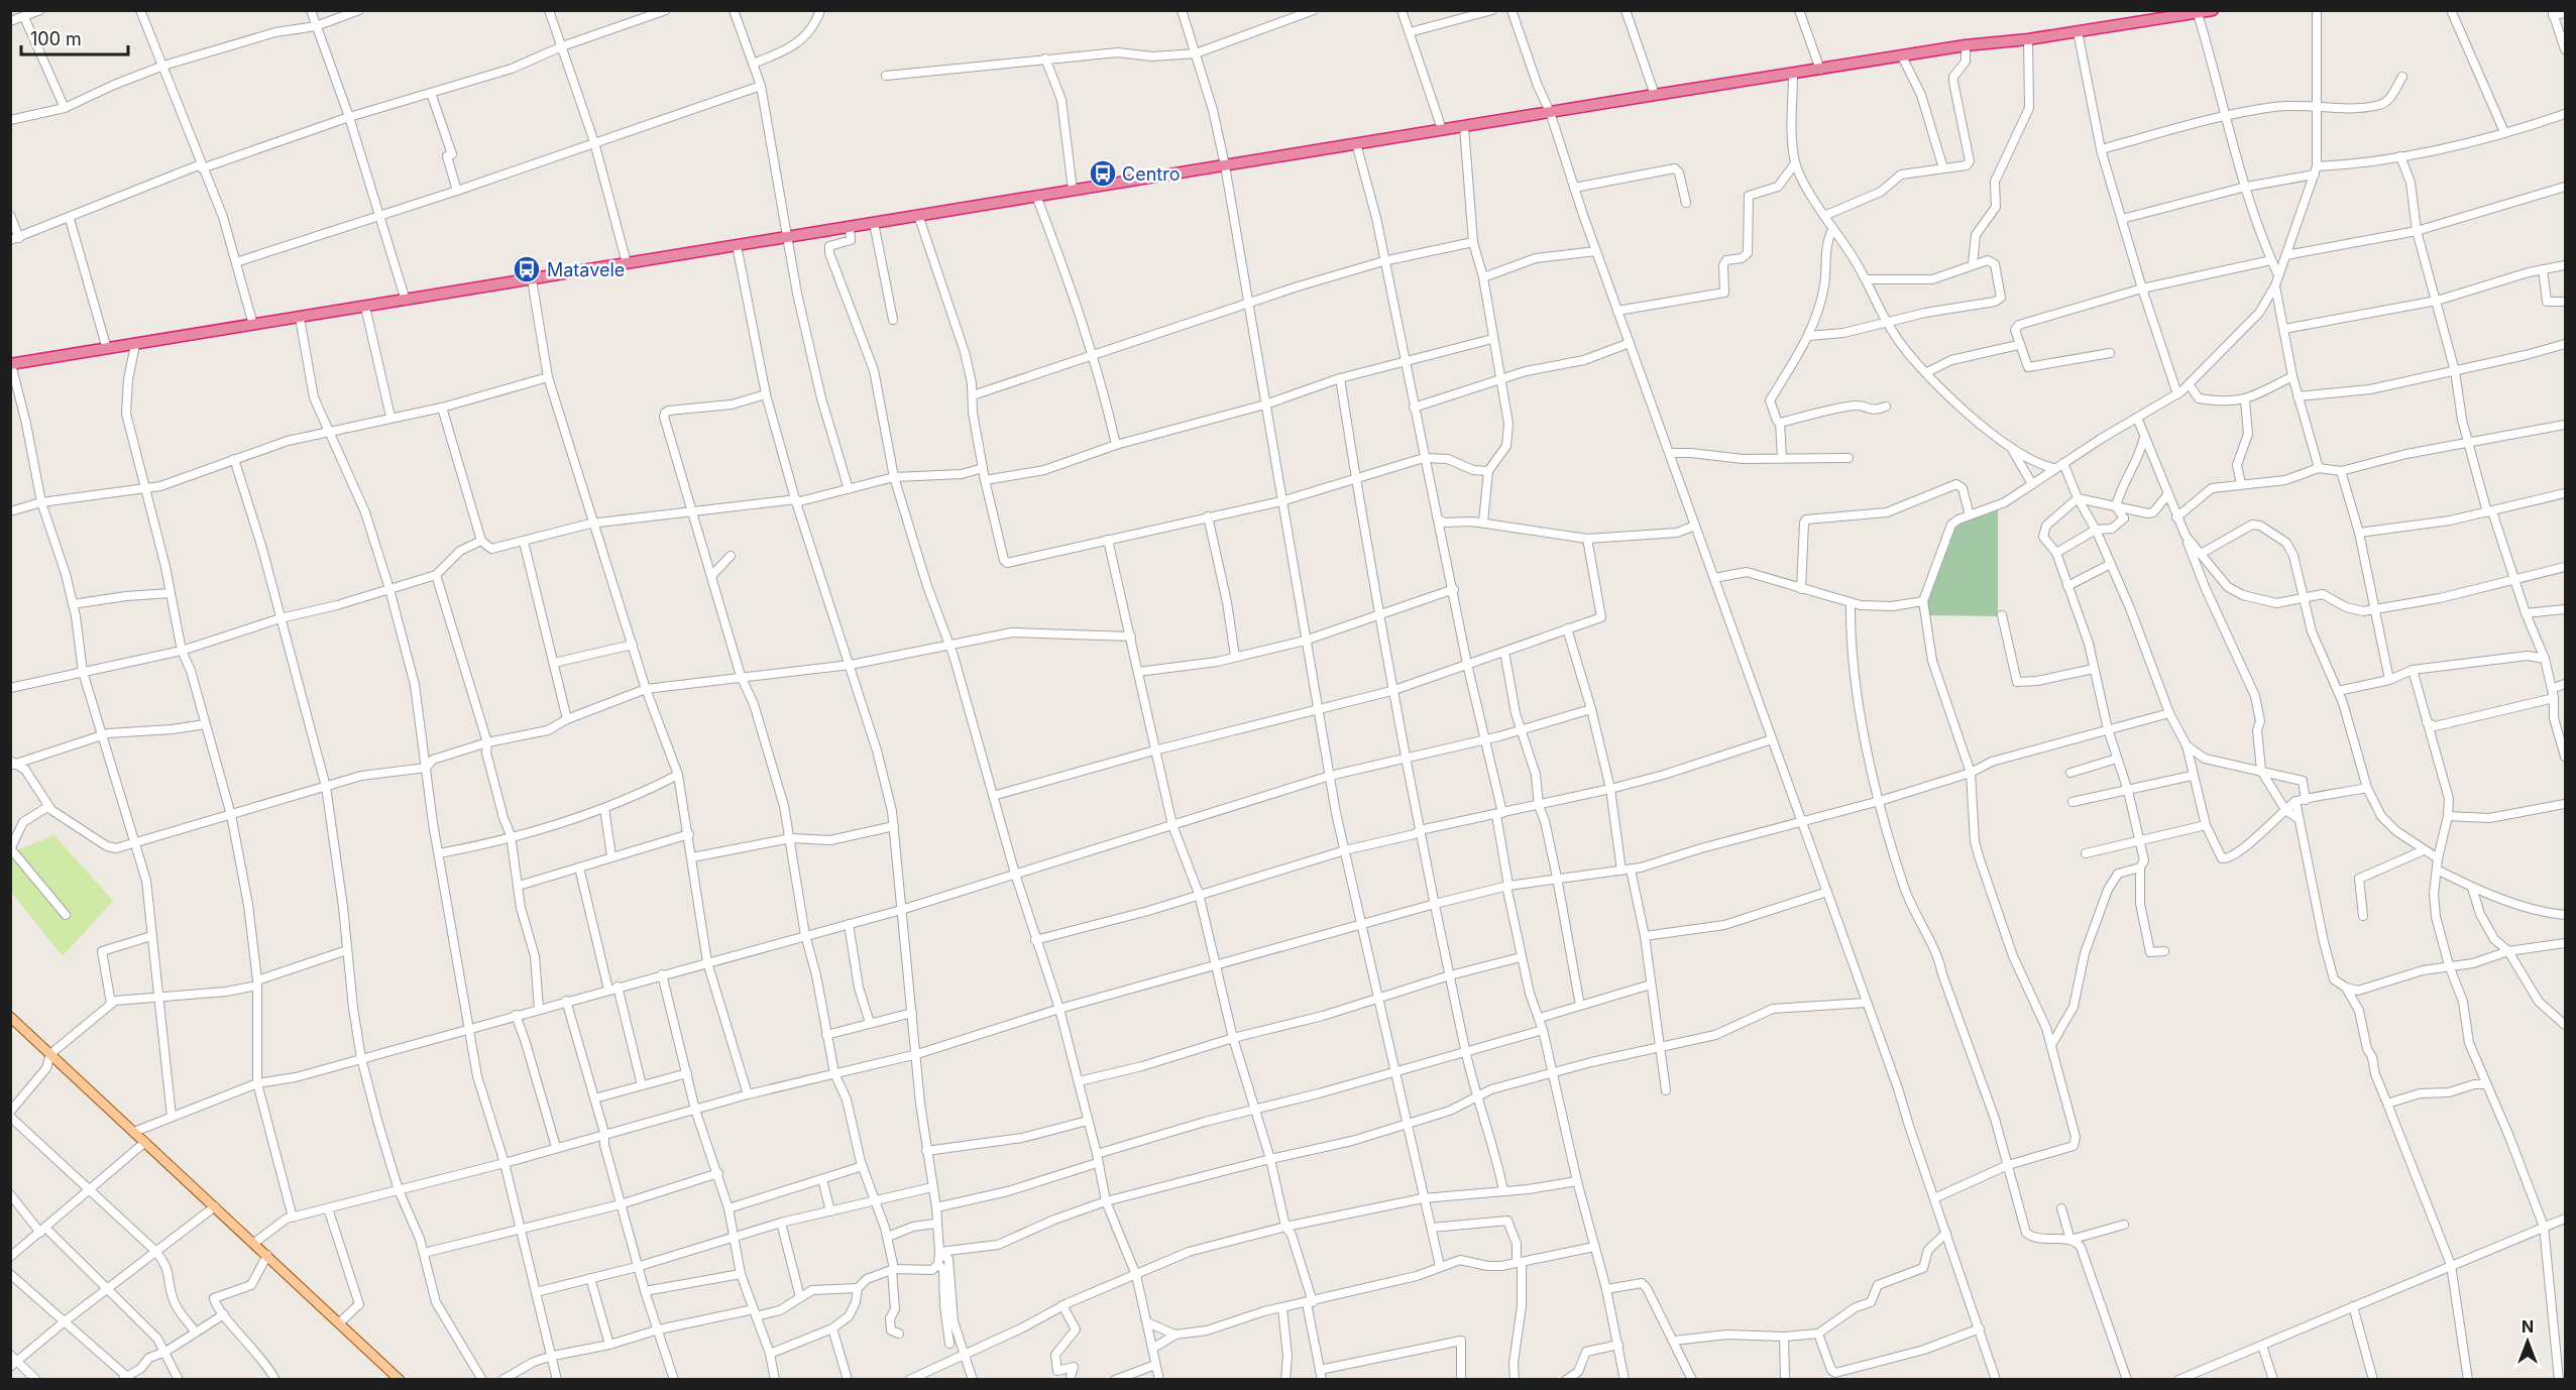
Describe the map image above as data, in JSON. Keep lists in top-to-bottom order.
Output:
{
  "places": {
    "bus stop": ["Centro", "Matavele"]
  },
  "scale_bar": "100 m",
  "north": "top"
}
